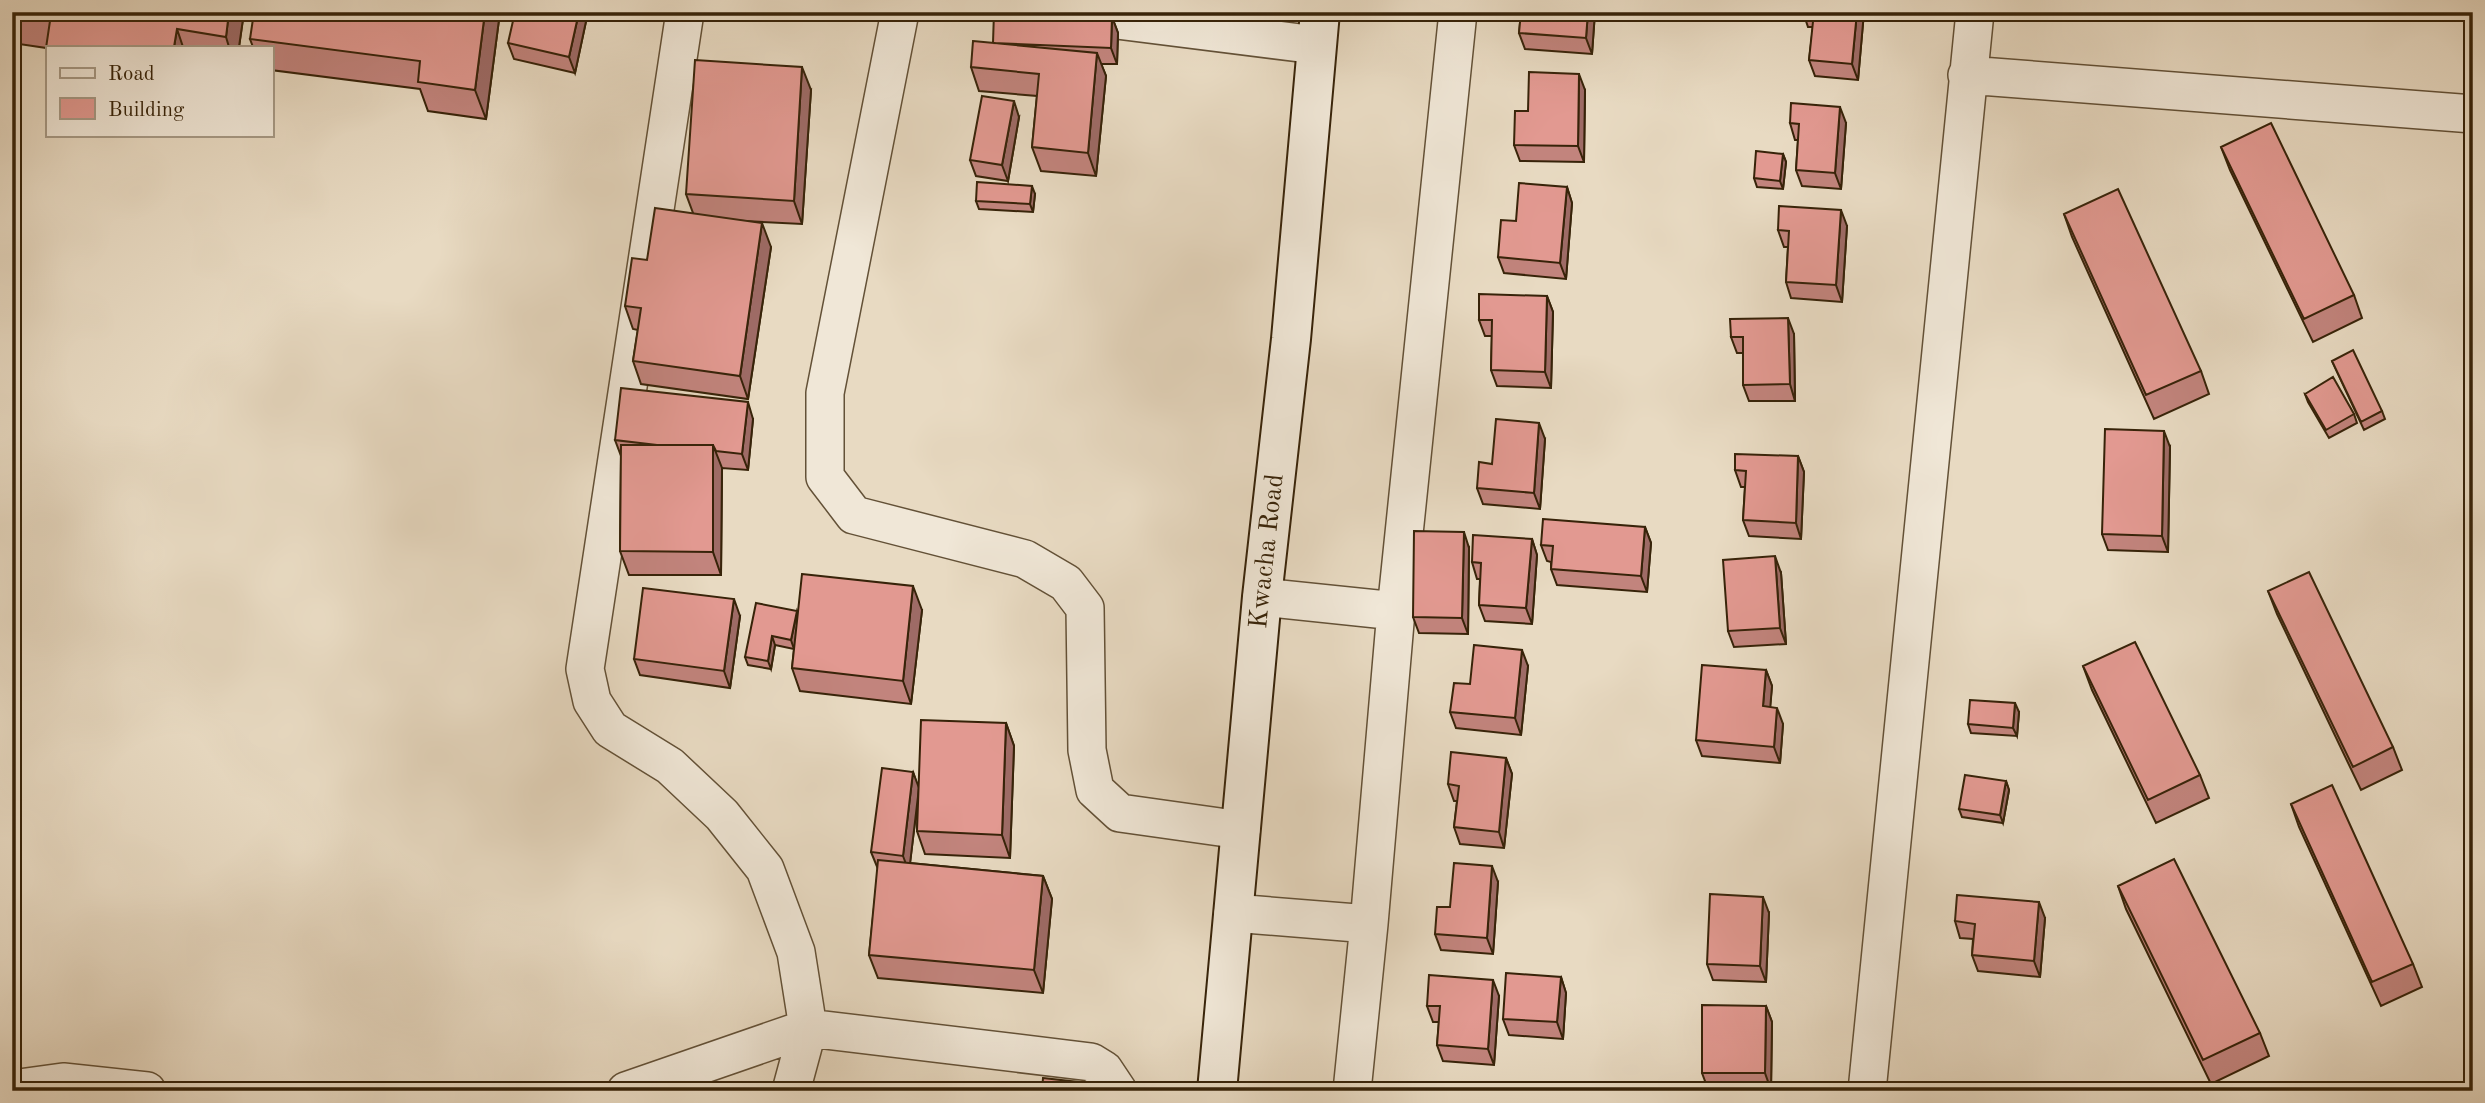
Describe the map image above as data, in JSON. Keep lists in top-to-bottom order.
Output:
{
  "streets": {
    "main road": ["Kwacha Road"]
  },
  "legend": ["Road", "Building"]
}
